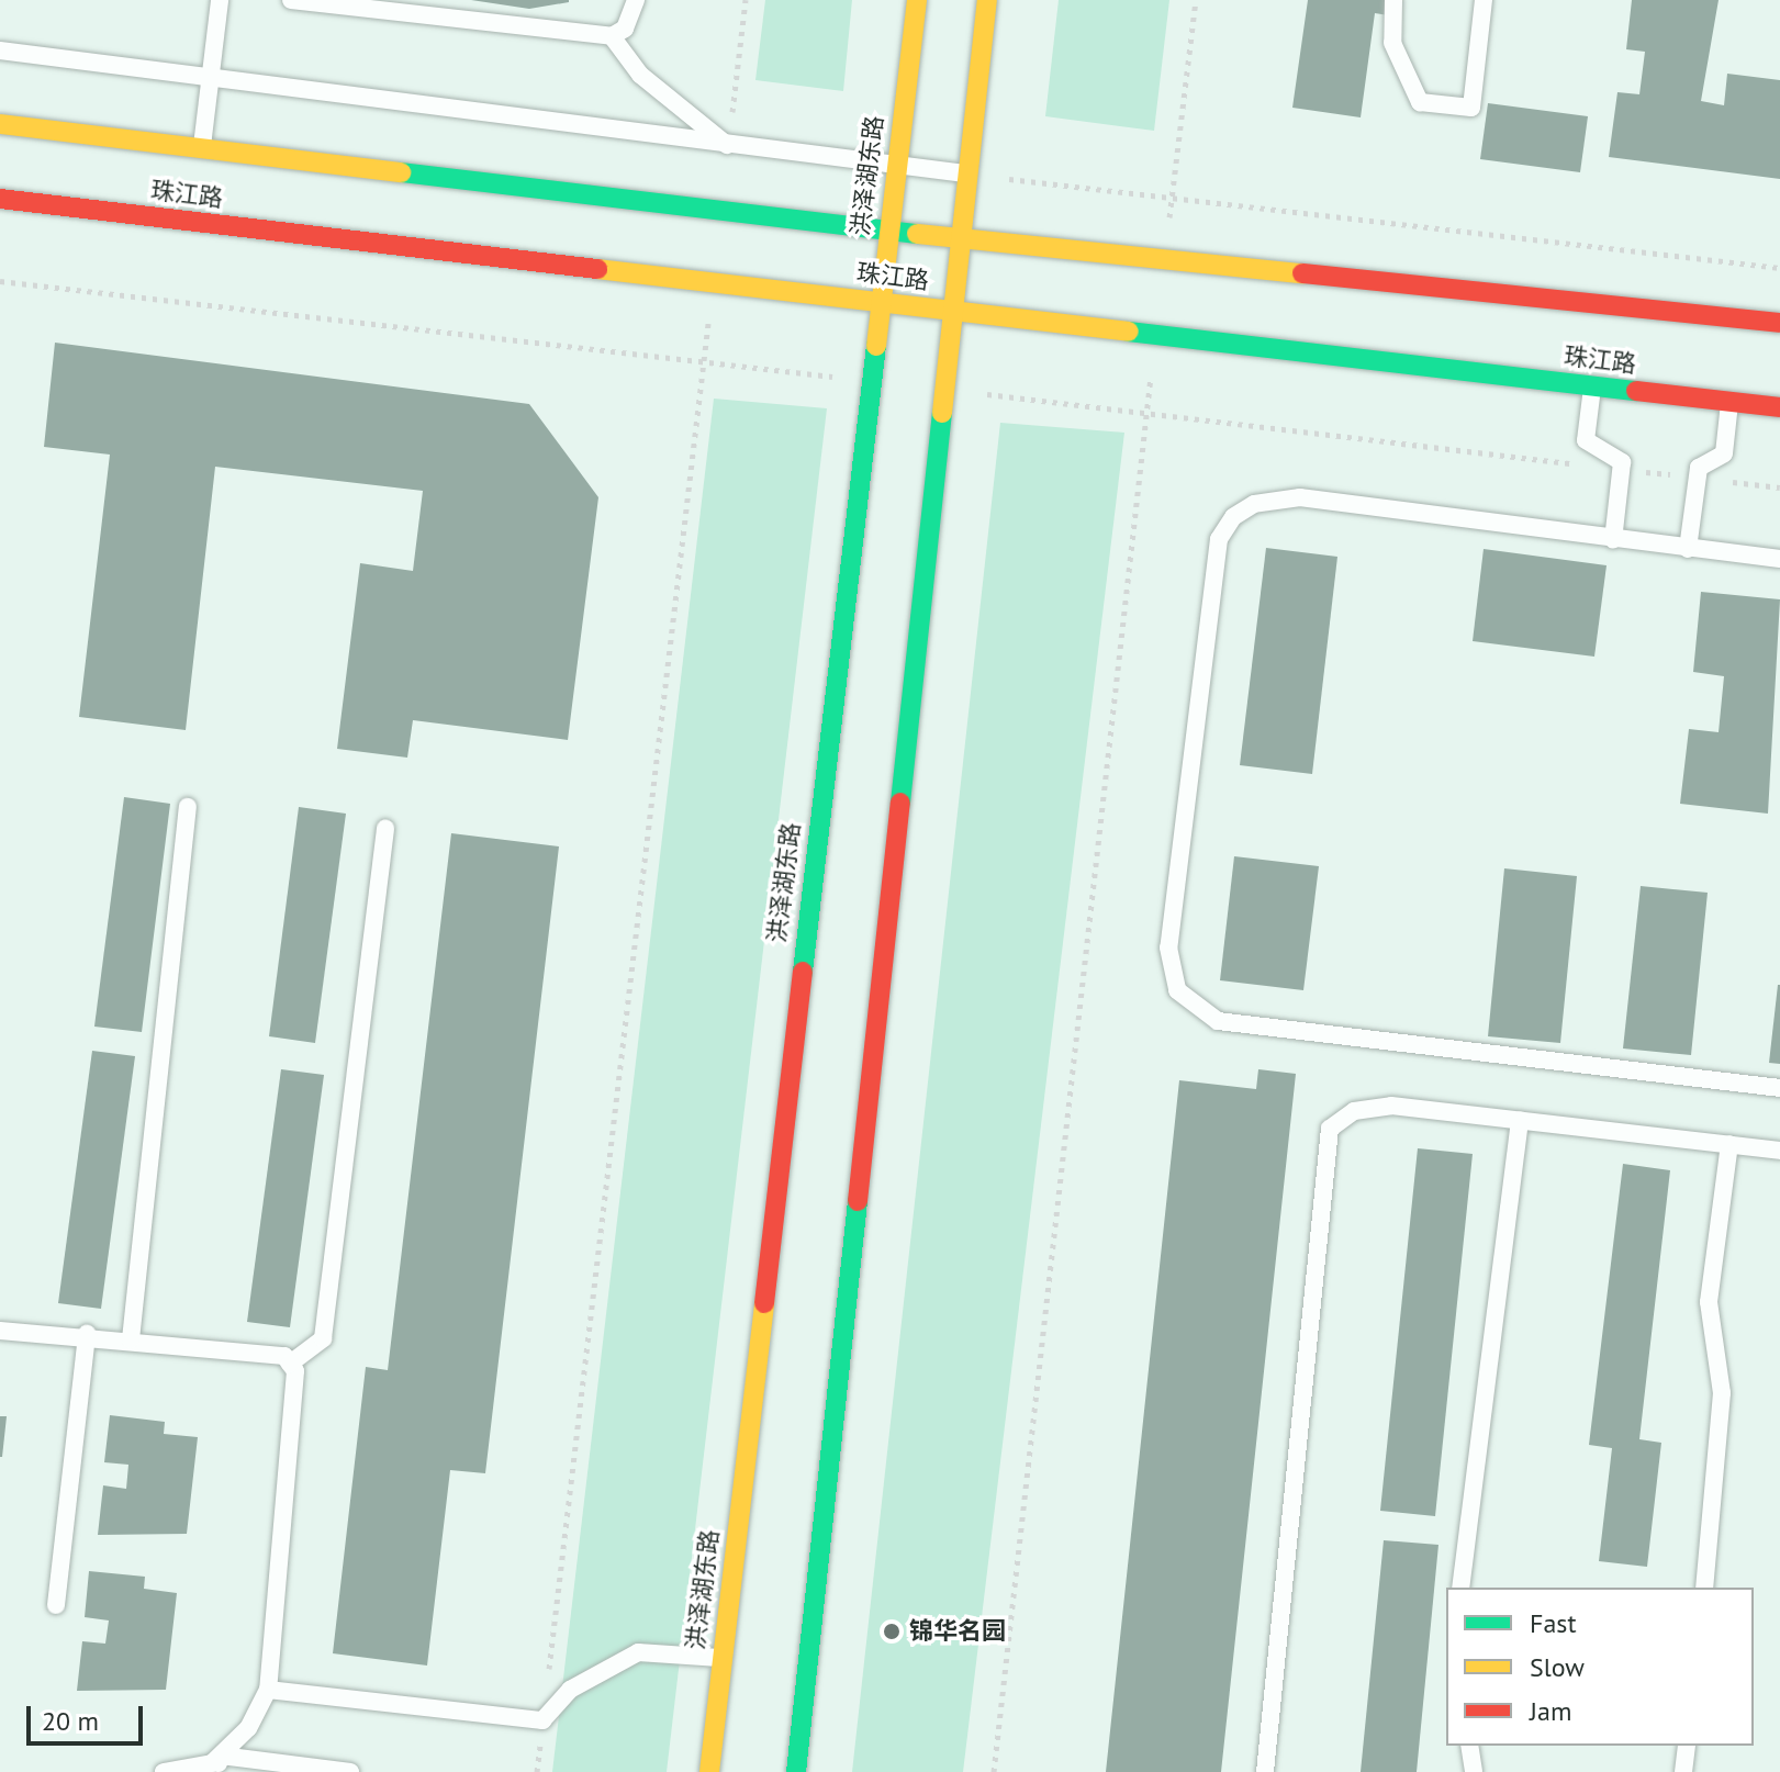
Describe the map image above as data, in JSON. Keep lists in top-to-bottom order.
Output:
{
  "streets": {
    "street": ["洪泽湖东路", "珠江路"]
  },
  "crossings": [
    ["洪泽湖东路", "珠江路"]
  ],
  "places": ["锦华名园"],
  "legend": ["Fast", "Slow", "Jam"],
  "scale_bar": "20 m"
}
